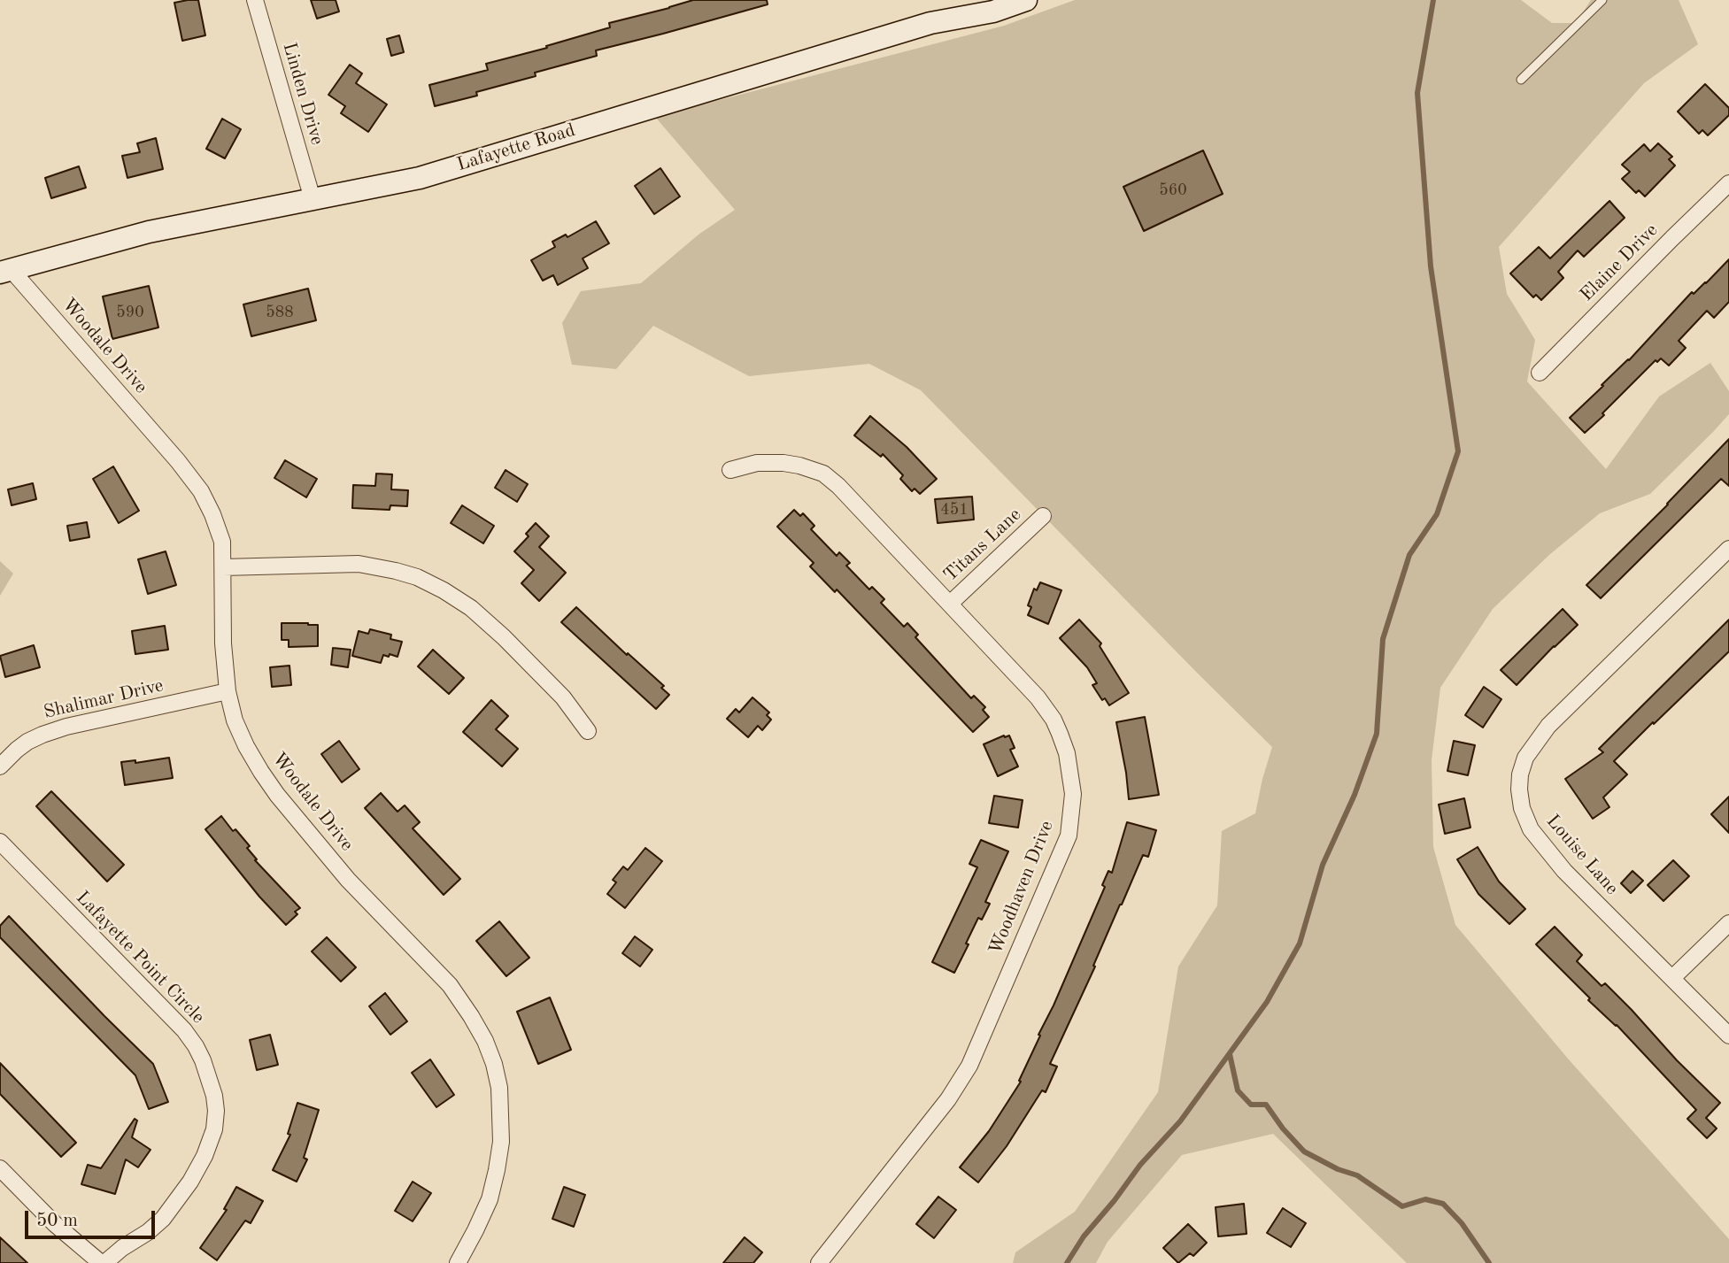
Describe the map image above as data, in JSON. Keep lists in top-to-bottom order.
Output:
{
  "streets": {
    "main road": ["Lafayette Road"],
    "street": [
      "Linden Drive",
      "Elaine Drive",
      "Woodale Drive",
      "Titans Lane",
      "Shalimar Drive",
      "Louise Lane",
      "Woodhaven Drive",
      "Lafayette Point Circle"
    ]
  },
  "crossings": [
    ["Linden Drive", "Lafayette Road"],
    ["Lafayette Road", "Woodale Drive"],
    ["Woodale Drive", "Shalimar Drive"],
    ["Titans Lane", "Woodhaven Drive"]
  ],
  "house_numbers": [
    "560",
    "590",
    "588",
    "451"
  ],
  "scale_bar": "50 m"
}
